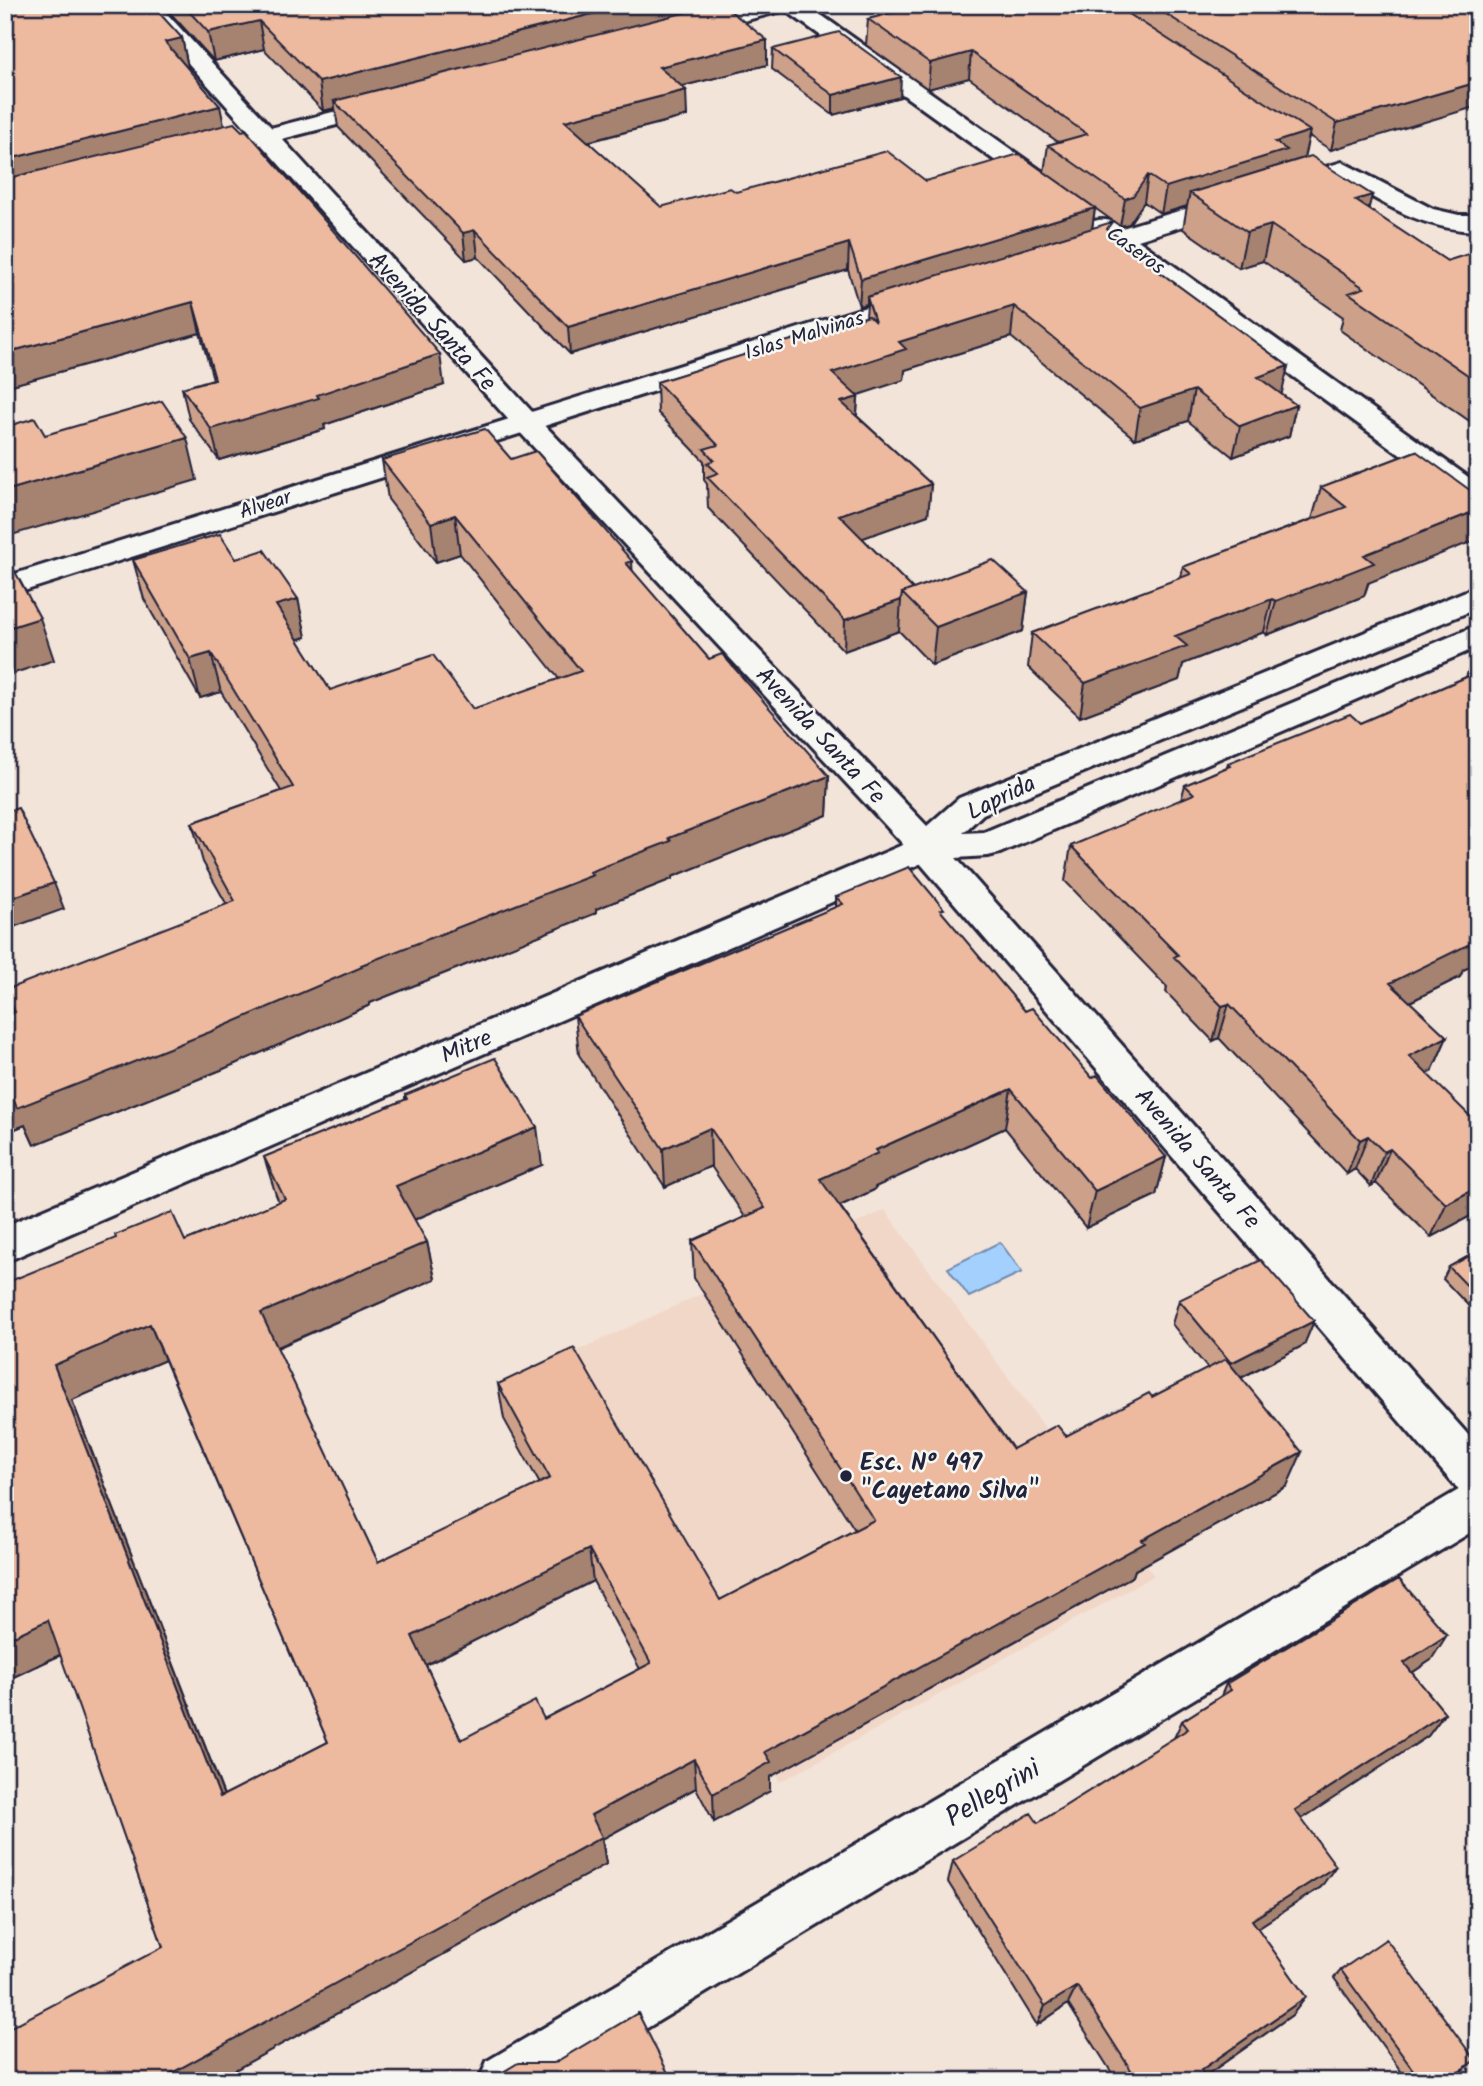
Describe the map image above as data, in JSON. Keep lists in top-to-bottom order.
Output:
{
  "streets": {
    "street": [
      "Caseros",
      "Avenida Santa Fe",
      "Islas Malvinas",
      "Alvear",
      "Laprida",
      "Mitre",
      "Pellegrini"
    ]
  },
  "crossings": [
    ["Avenida Santa Fe", "Islas Malvinas"],
    ["Avenida Santa Fe", "Alvear"],
    ["Avenida Santa Fe", "Laprida"],
    ["Avenida Santa Fe", "Mitre"],
    ["Islas Malvinas", "Alvear"],
    ["Laprida", "Mitre"]
  ],
  "places": ["Esc. N° 497 \"Cayetano Silva\""]
}
